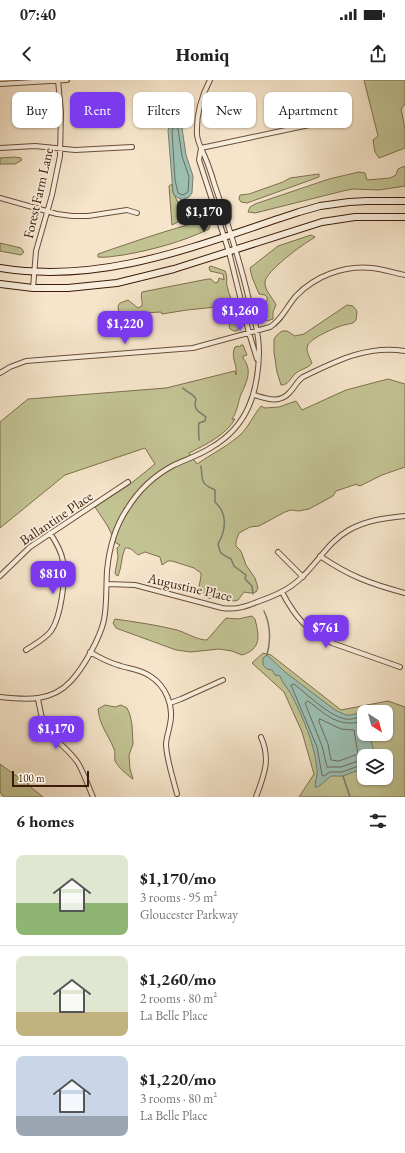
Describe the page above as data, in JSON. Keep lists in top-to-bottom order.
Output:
{
  "streets": {
    "street": ["Forest Farm Lane", "Ballantine Place", "Augustine Place"]
  },
  "scale_bar": "100 m",
  "north": "bottom right",
  "page": {
    "status": "07:40",
    "header": "Homiq",
    "chip": [
      "Buy",
      "Rent",
      "Filters",
      "New",
      "Apartment"
    ],
    "price": [
      "$1,170",
      "$1,260",
      "$1,220",
      "$810",
      "$761",
      "$1,170"
    ],
    "scale": "100 m",
    "heading": "6 homes",
    "list": [
      {
        "name": "$1,170/mo",
        "note": "3 rooms · 95 m² · Gloucester Parkway"
      },
      {
        "name": "$1,260/mo",
        "note": "2 rooms · 80 m² · La Belle Place"
      },
      {
        "name": "$1,220/mo",
        "note": "3 rooms · 80 m² · La Belle Place"
      }
    ]
  }
}
